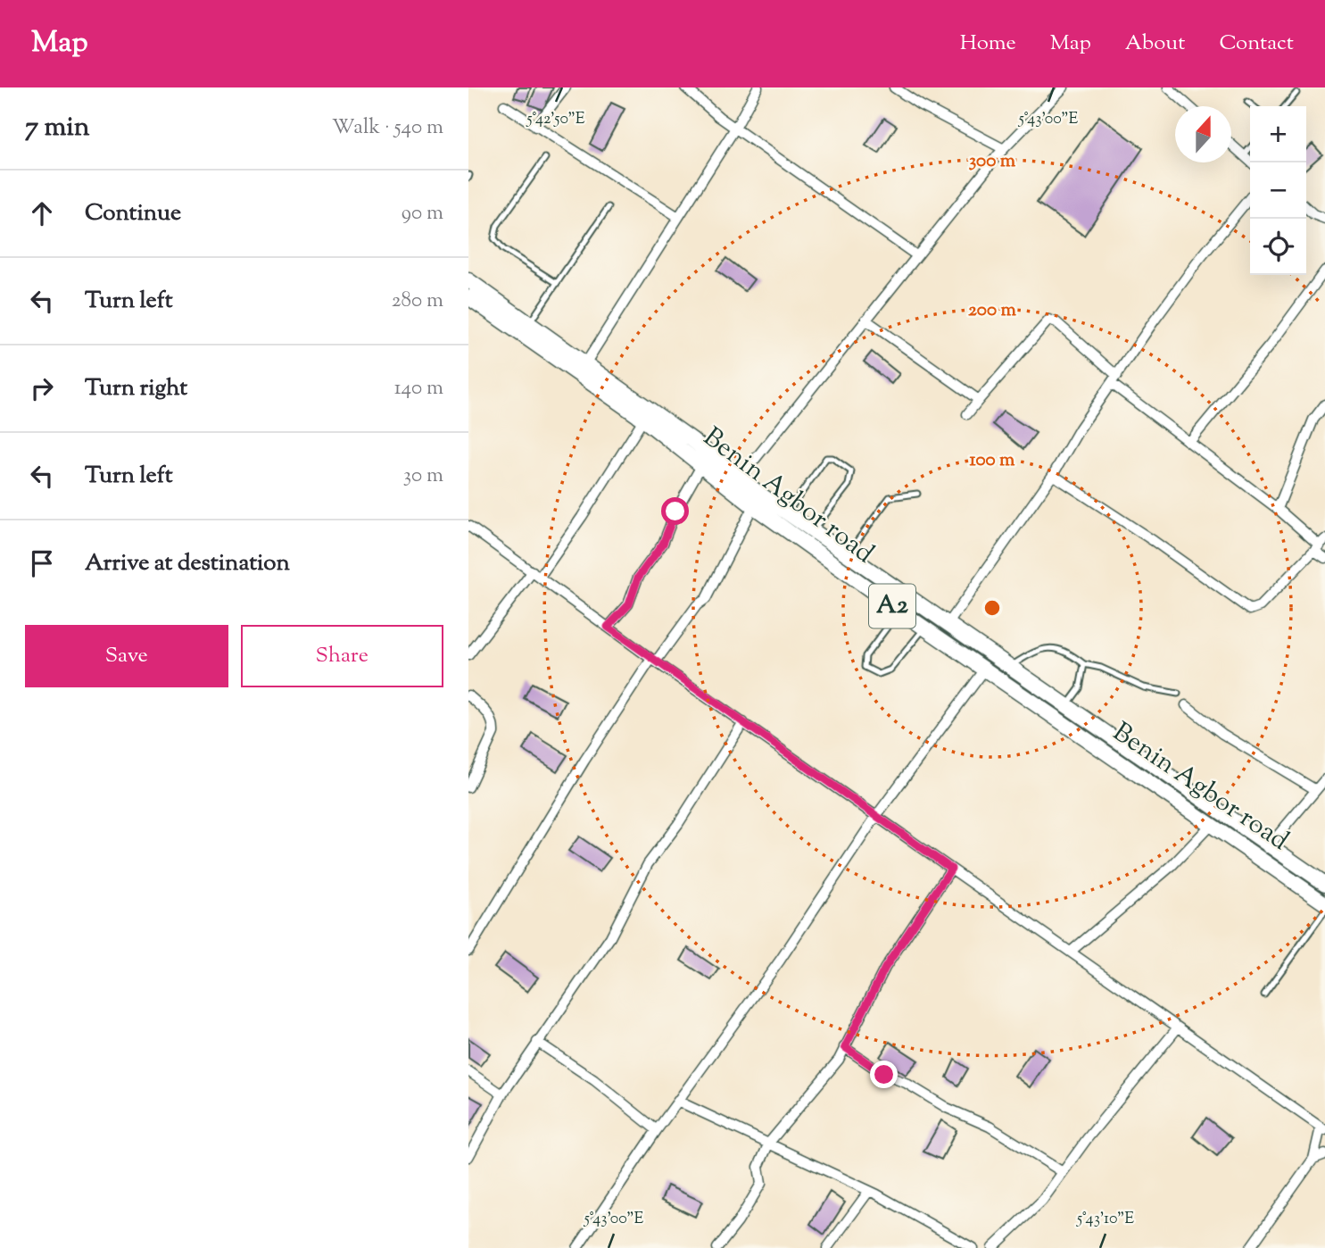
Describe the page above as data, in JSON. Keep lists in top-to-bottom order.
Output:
{
  "streets": {
    "highway": ["Benin Agbor road", "A2"]
  },
  "north": "top",
  "page": {
    "header": "Map",
    "nav": [
      "Home",
      "Map",
      "About",
      "Contact"
    ],
    "heading": ["7 min", "Walk · 540 m"],
    "map_buttons": ["+", "−"],
    "list": [
      ["Continue", "90 m"],
      ["Turn left", "280 m"],
      ["Turn right", "140 m"],
      ["Turn left", "30 m"],
      "Arrive at destination"
    ],
    "buttons": ["Save", "Share"]
  },
  "coordinates": ["5°42'50\"E", "5°43'00\"E", "5°43'10\"E"],
  "rings": ["300 m", "200 m", "100 m"]
}
